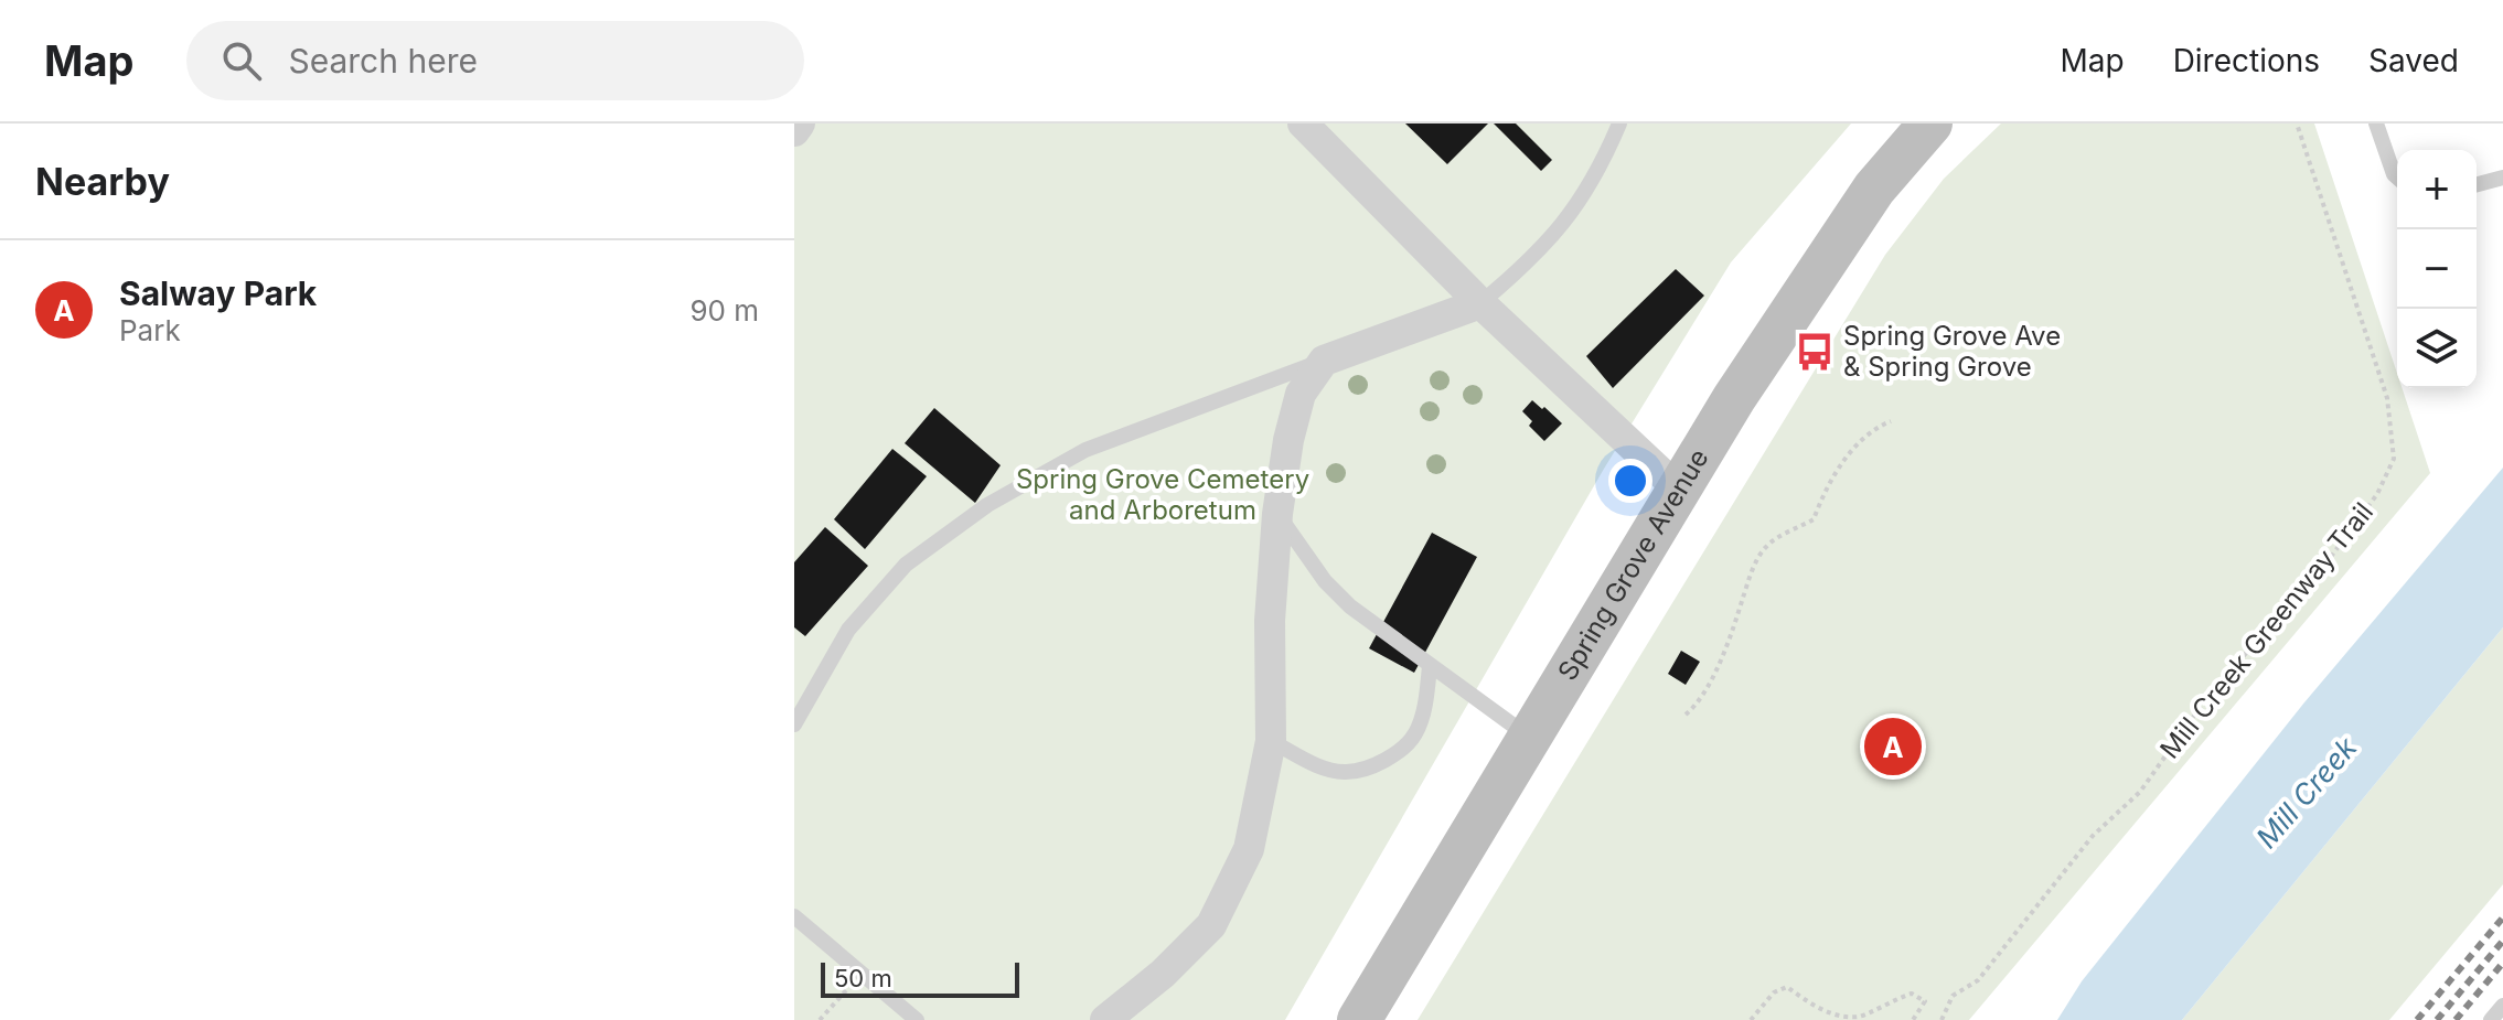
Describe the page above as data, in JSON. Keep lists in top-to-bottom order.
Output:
{
  "streets": {
    "main road": ["Spring Grove Avenue"],
    "path": ["Mill Creek Greenway Trail"]
  },
  "water": ["Mill Creek"],
  "parks": ["Spring Grove Cemetery and Arboretum"],
  "places": {
    "bus stop": ["Spring Grove Ave & Spring Grove"]
  },
  "scale_bar": "50 m",
  "page": {
    "header": "Map",
    "search": "Search here",
    "nav": ["Map", "Directions", "Saved"],
    "heading": "Nearby",
    "map_buttons": ["+", "−"],
    "list": [
      {
        "mark": "A",
        "name": "Salway Park",
        "note": "Park",
        "value": "90 m"
      }
    ],
    "pins": "A",
    "scale": "50 m"
  }
}
